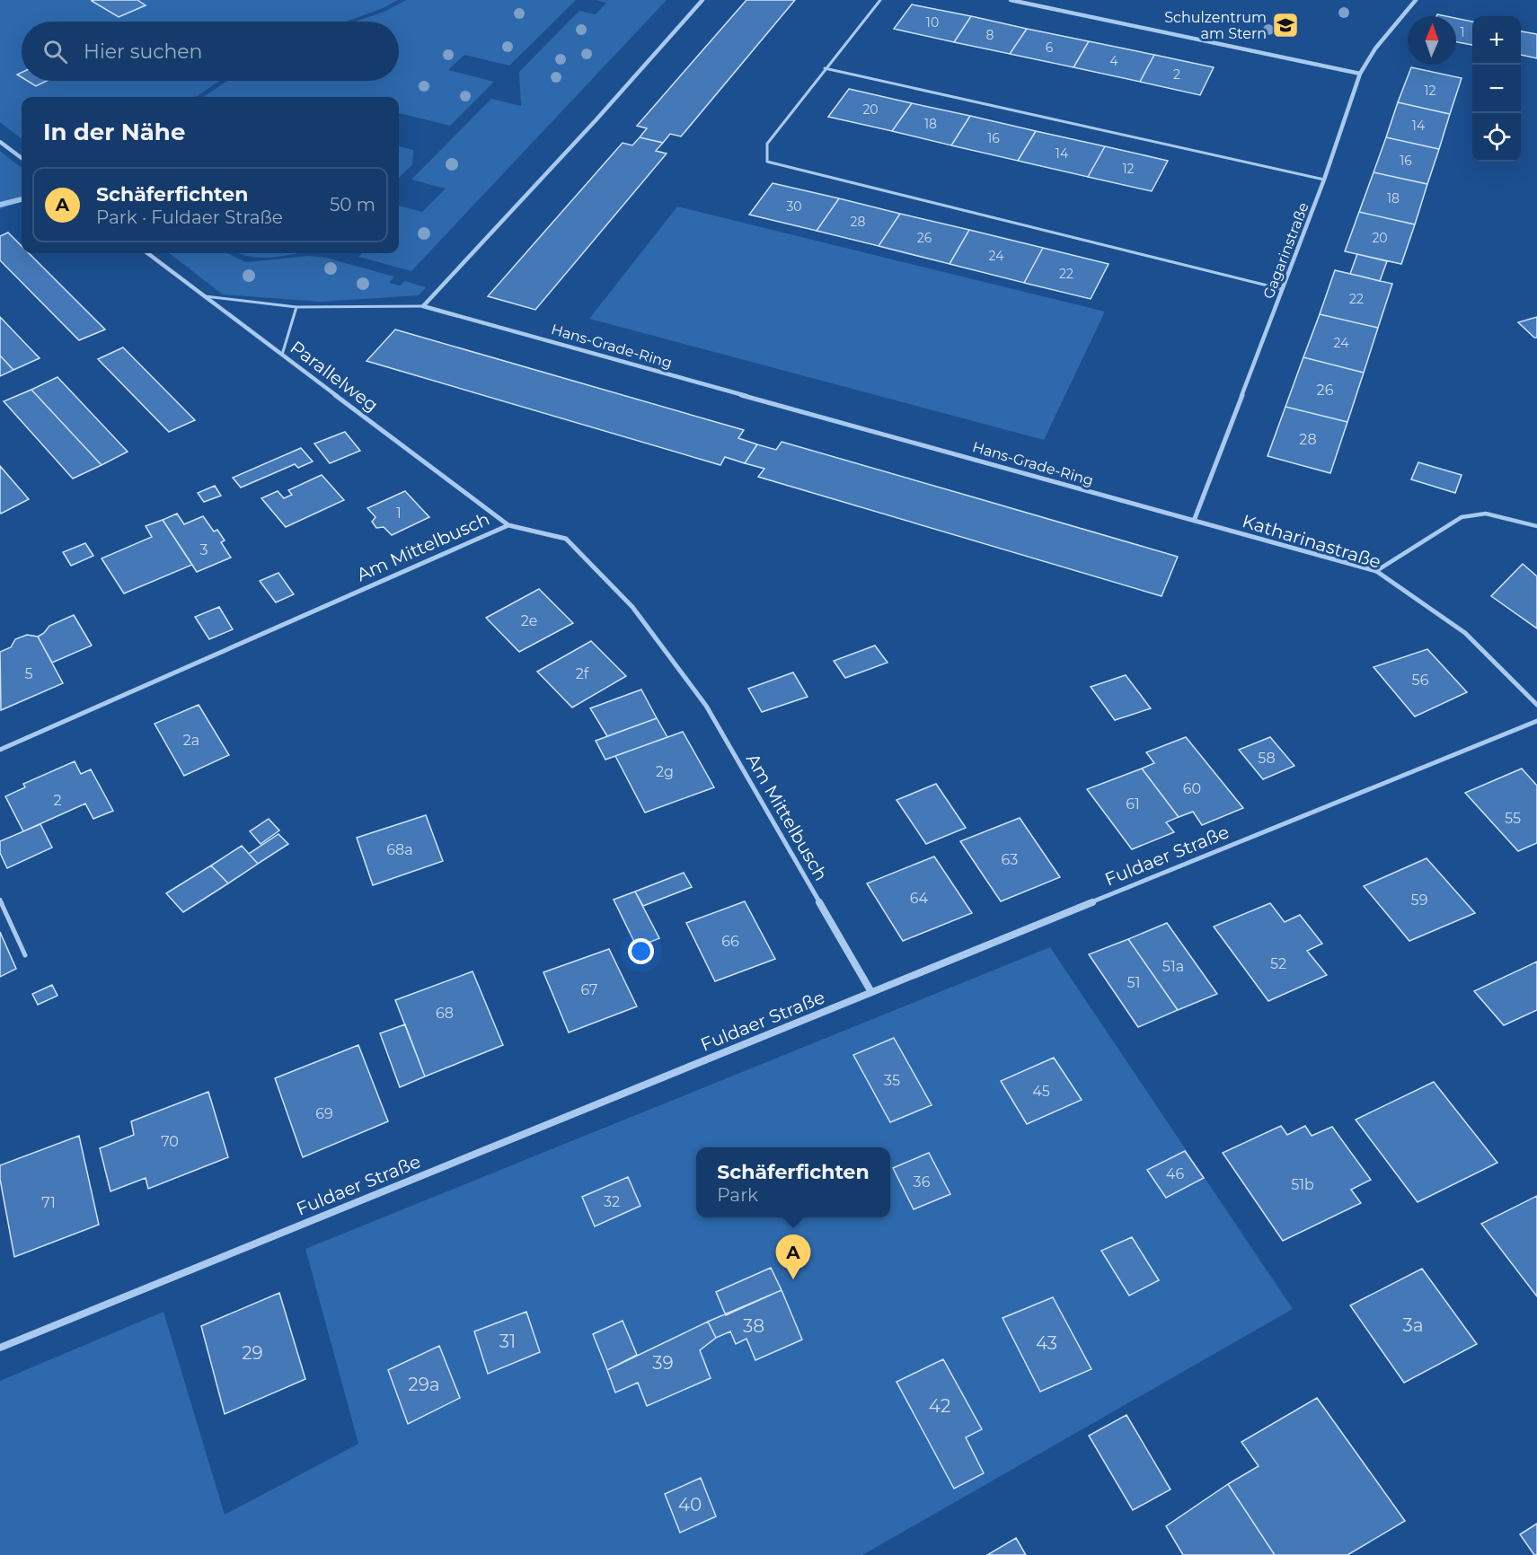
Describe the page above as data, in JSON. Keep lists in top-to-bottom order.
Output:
{
  "streets": {
    "street": [
      "Gagarinstraße",
      "Hans-Grade-Ring",
      "Parallelweg",
      "Katharinastraße",
      "Am Mittelbusch",
      "Fuldaer Straße"
    ]
  },
  "crossings": [
    ["Gagarinstraße", "Hans-Grade-Ring"],
    ["Gagarinstraße", "Katharinastraße"],
    ["Hans-Grade-Ring", "Katharinastraße"],
    ["Parallelweg", "Am Mittelbusch"],
    ["Am Mittelbusch", "Fuldaer Straße"]
  ],
  "places": {
    "school or university": ["Schulzentrum am Stern"]
  },
  "house_numbers": [
    "10",
    "1",
    "8",
    "6",
    "4",
    "2",
    "12",
    "20",
    "18",
    "14",
    "16",
    "14",
    "16",
    "12",
    "18",
    "30",
    "28",
    "26",
    "20",
    "24",
    "22",
    "22",
    "24",
    "26",
    "28",
    "1",
    "3",
    "2e",
    "5",
    "2f",
    "56",
    "2a",
    "58",
    "2g",
    "60",
    "2",
    "61",
    "55",
    "68a",
    "63",
    "64",
    "59",
    "66",
    "52",
    "51a",
    "51",
    "67",
    "68",
    "35",
    "45",
    "69",
    "70",
    "46",
    "36",
    "51b",
    "32",
    "71",
    "3a",
    "38",
    "31",
    "43",
    "29",
    "39",
    "29a",
    "42",
    "40"
  ],
  "north": "top",
  "page": {
    "map_buttons": ["+", "−"],
    "search": "Hier suchen",
    "heading": "In der Nähe",
    "list": [
      {
        "mark": "A",
        "name": "Schäferfichten",
        "note": "Park · Fuldaer Straße",
        "value": "50 m"
      }
    ],
    "popup": ["Schäferfichten", "Park"],
    "pins": "A"
  }
}
